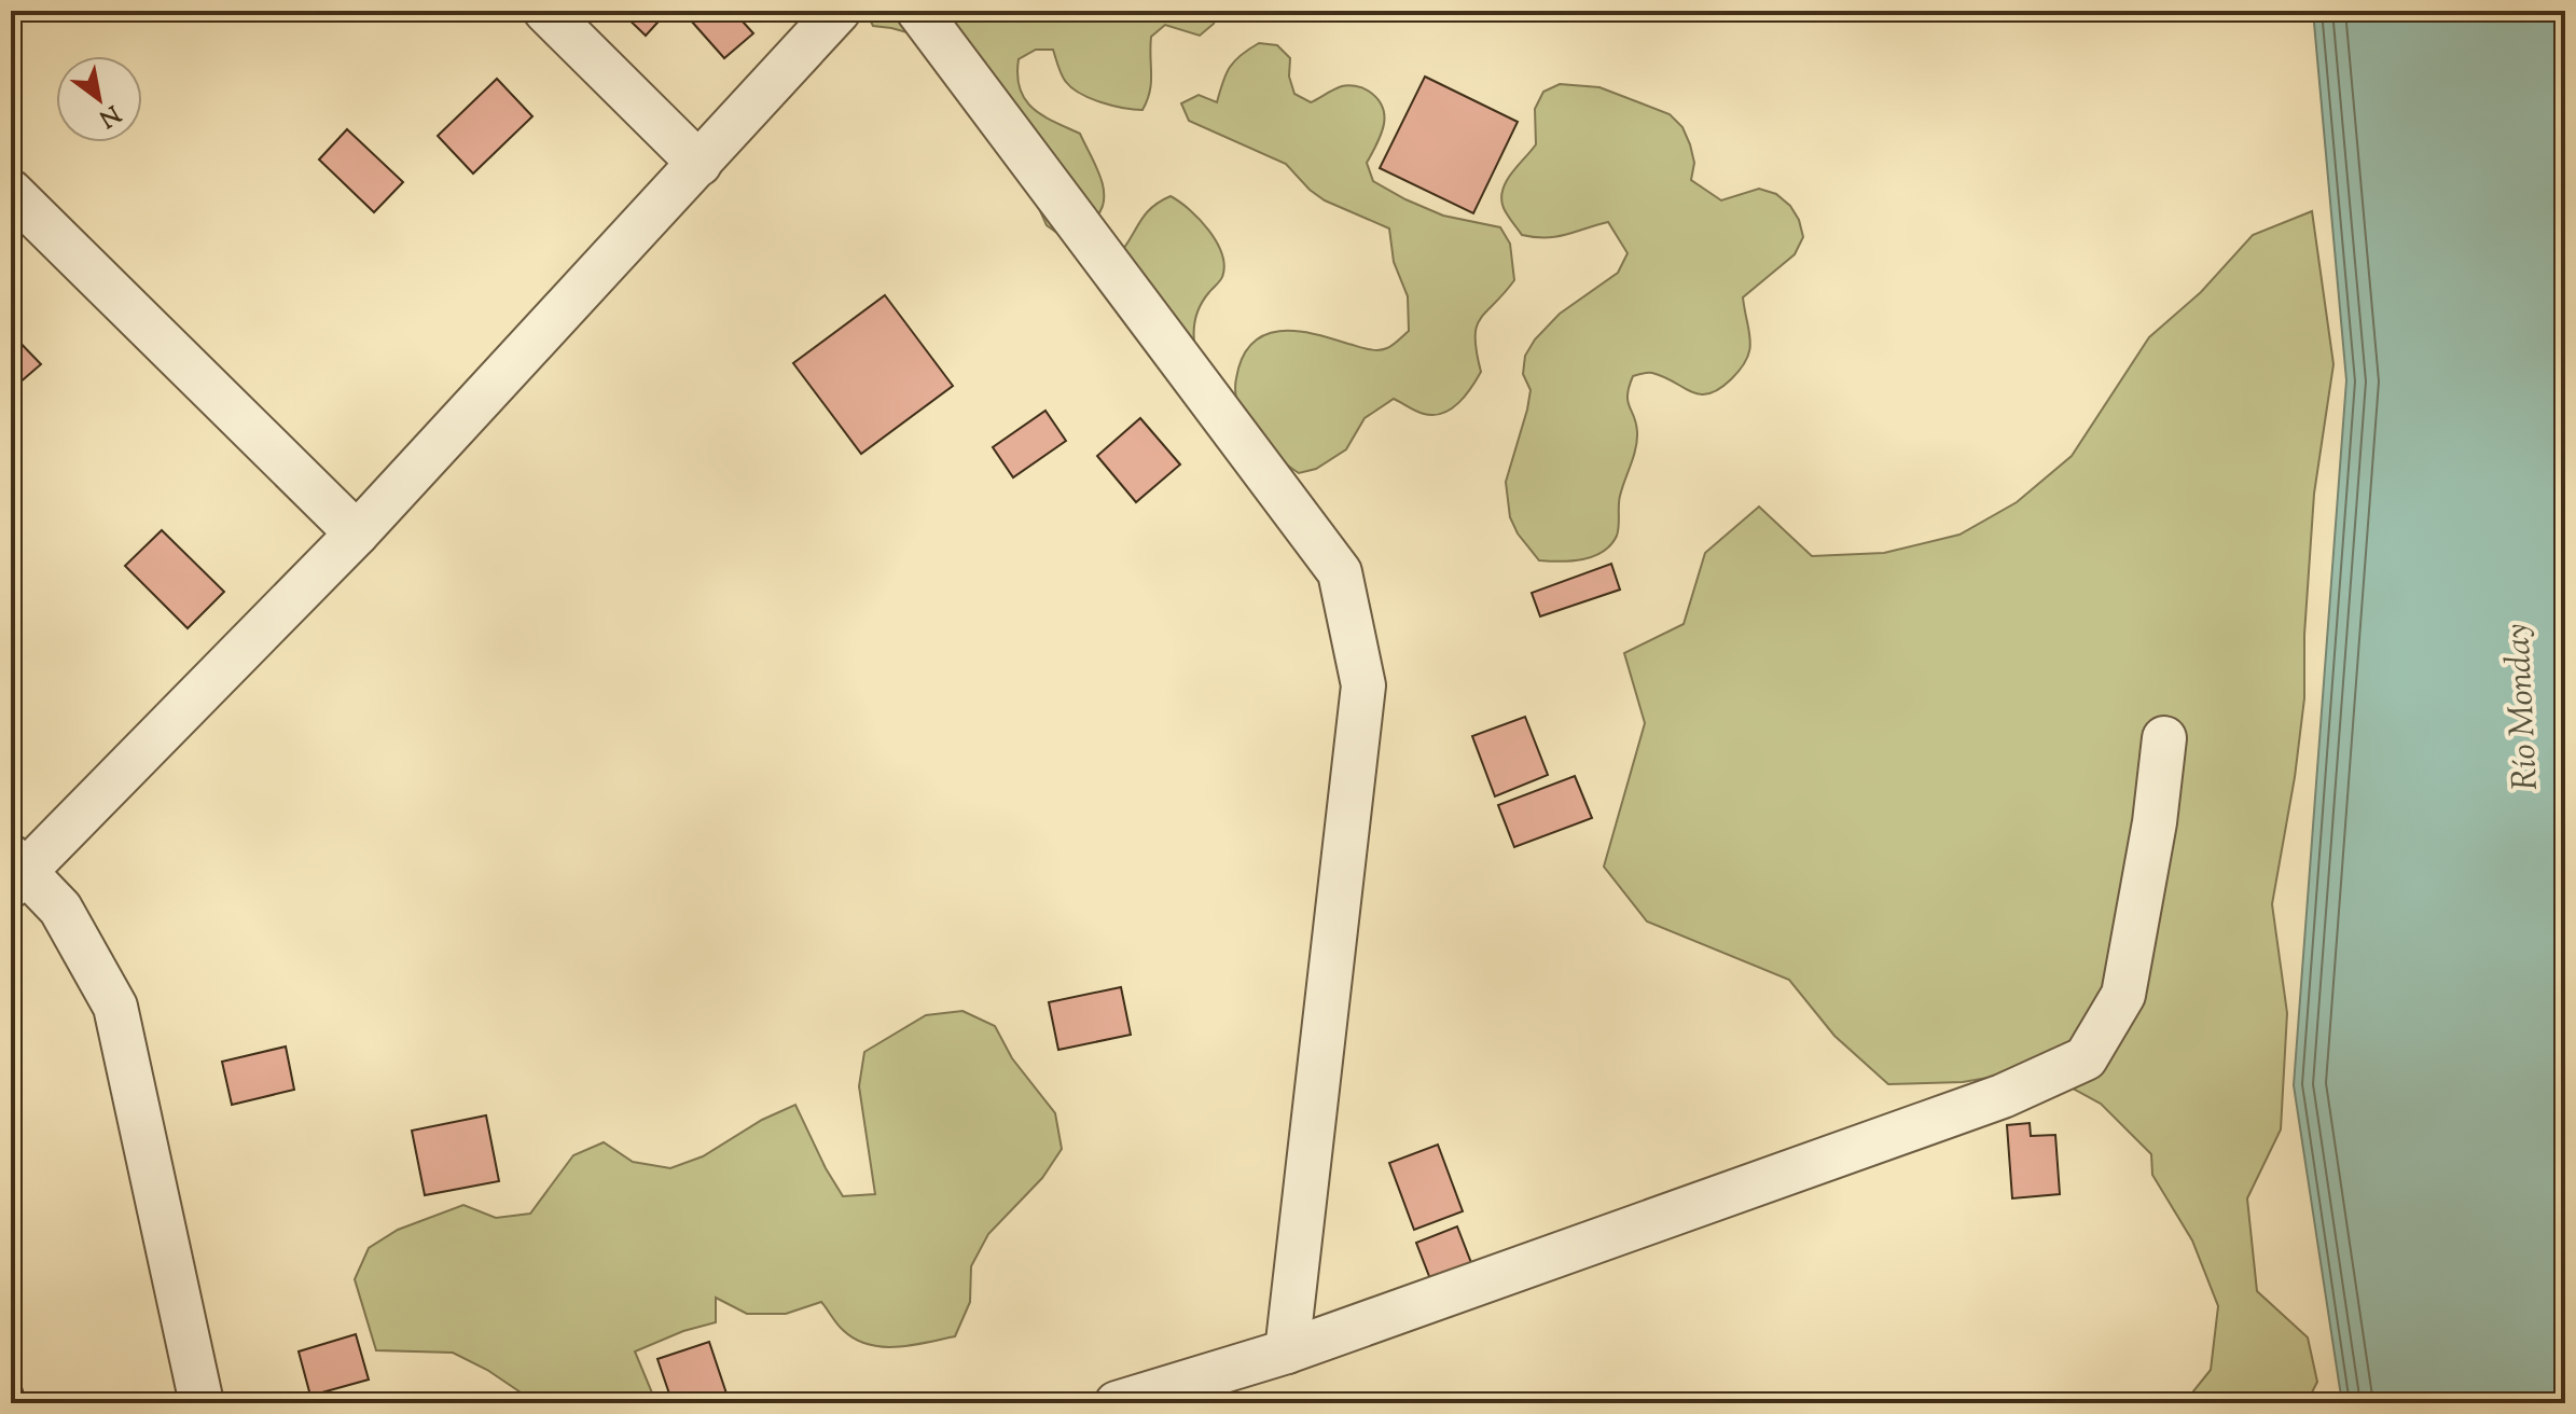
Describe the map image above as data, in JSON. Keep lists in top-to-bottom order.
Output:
{
  "water": ["Río Monday"],
  "north": "bottom right"
}
